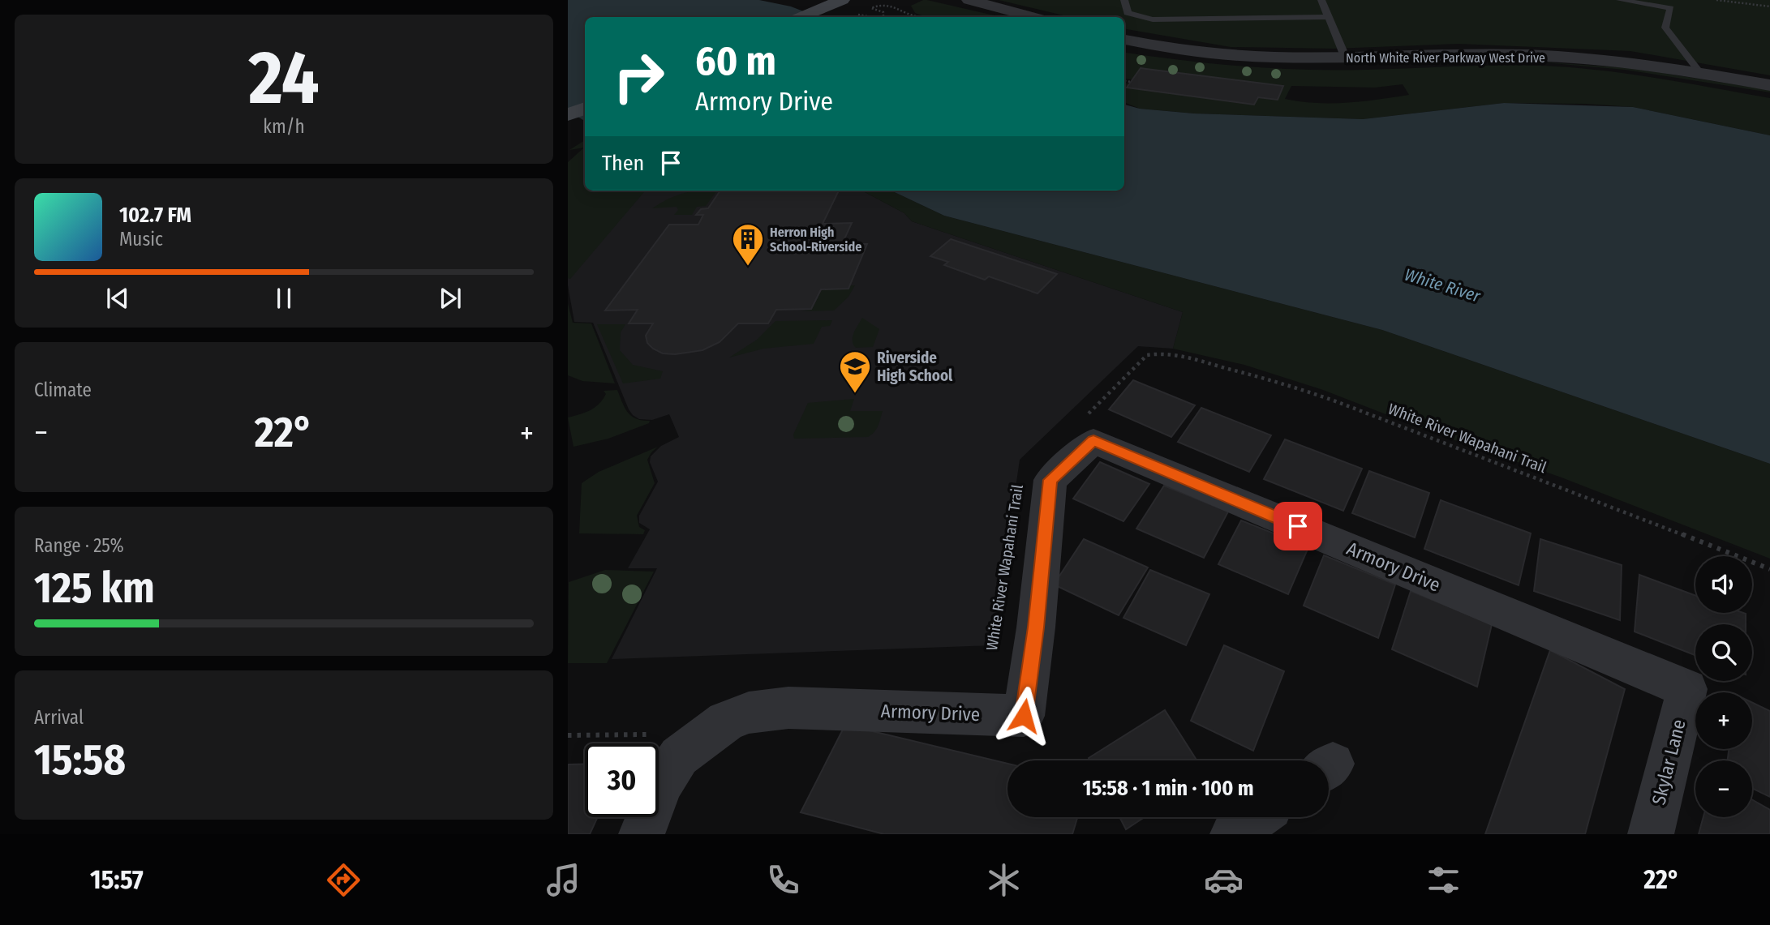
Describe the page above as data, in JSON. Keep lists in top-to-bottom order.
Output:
{
  "streets": {
    "street": ["North White River Parkway West Drive", "Armory Drive", "Skylar Lane"],
    "path": ["White River Wapahani Trail"]
  },
  "crossings": [
    ["Armory Drive", "Skylar Lane"]
  ],
  "water": ["White River"],
  "places": {
    "building": ["Herron High School-Riverside"],
    "school or university": ["Riverside High School"]
  },
  "page": {
    "tile": [
      ["24", "km/h"],
      "Climate",
      ["Range · 25%", "125 km"],
      ["Arrival", "15:58"]
    ],
    "turn": ["60 m", "Armory Drive"],
    "then": "Then",
    "song": ["102.7 FM", "Music"],
    "heat": ["−", "22°", "+"],
    "map_buttons": ["+", "−"],
    "limit": "30",
    "trip": "15:58 · 1 min · 100 m",
    "tabs": ["15:57", "22°"]
  }
}
